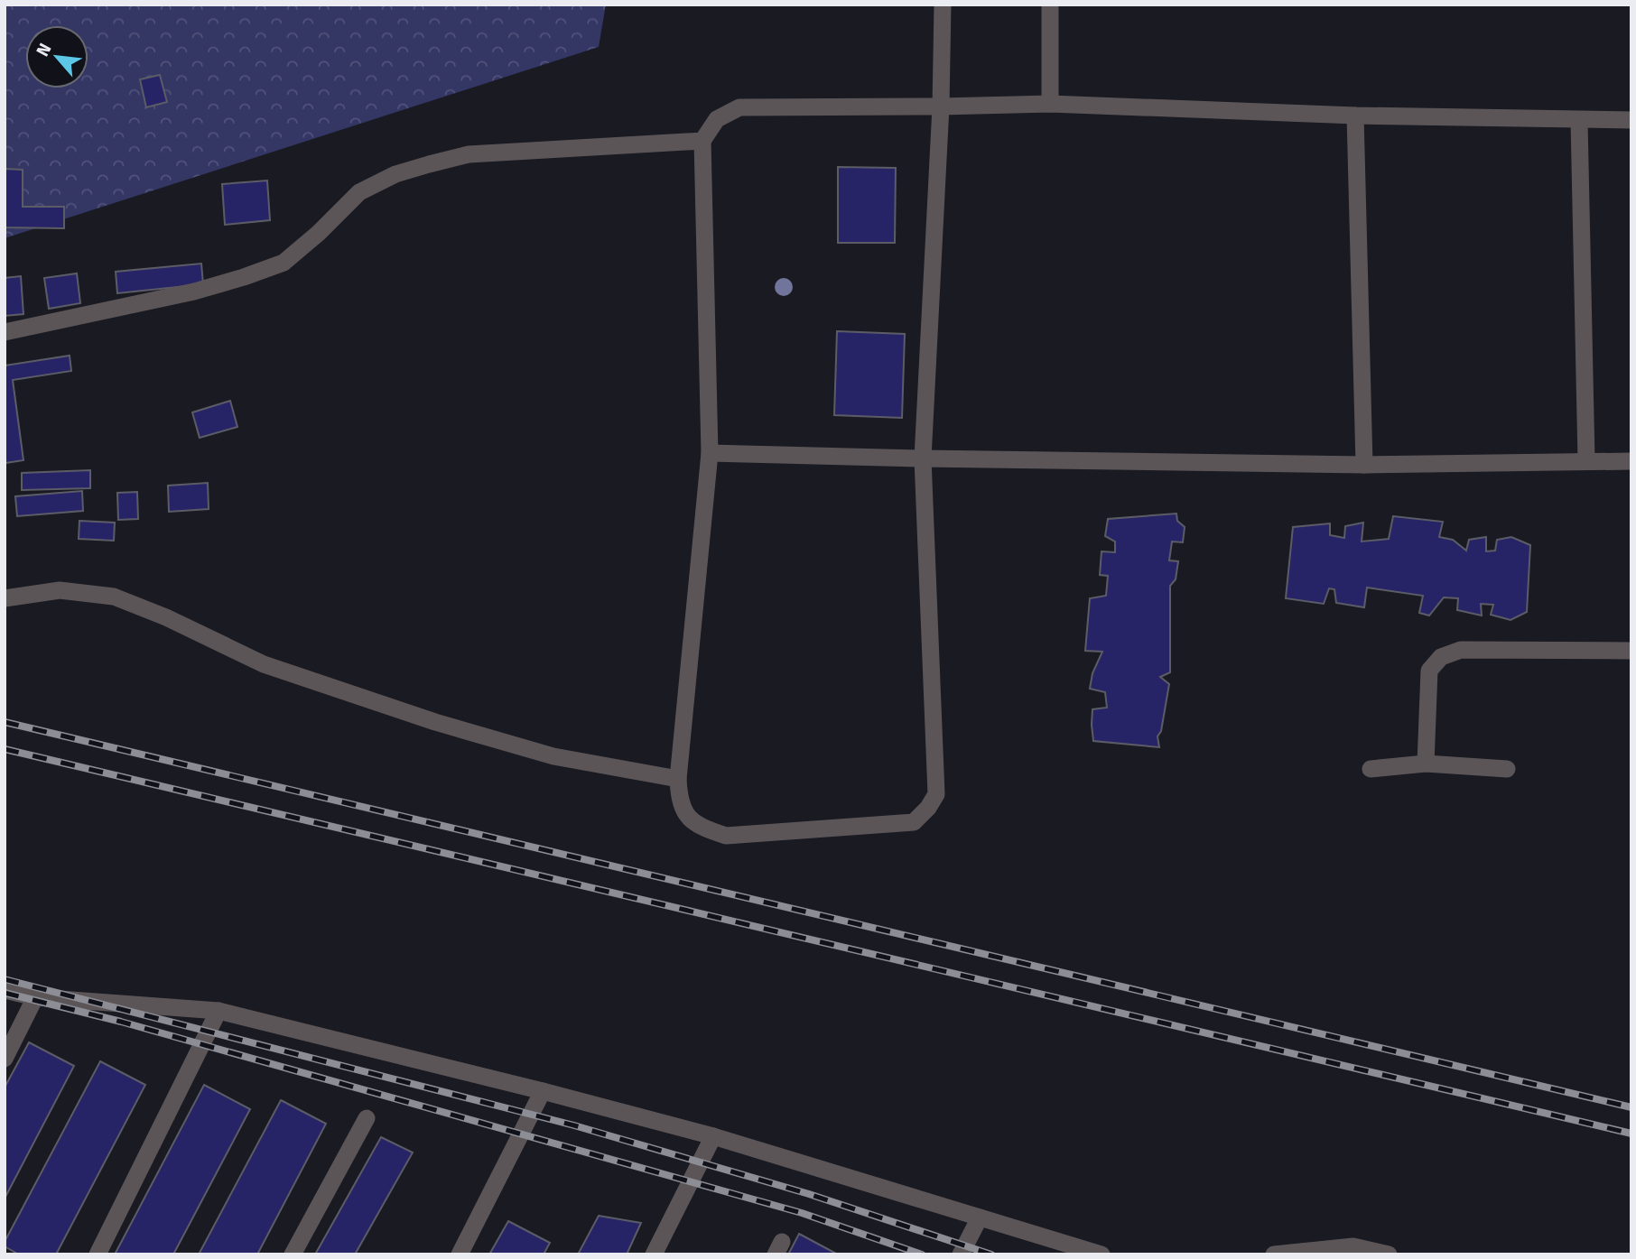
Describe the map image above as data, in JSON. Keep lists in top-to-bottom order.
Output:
{
  "north": "top left"
}
